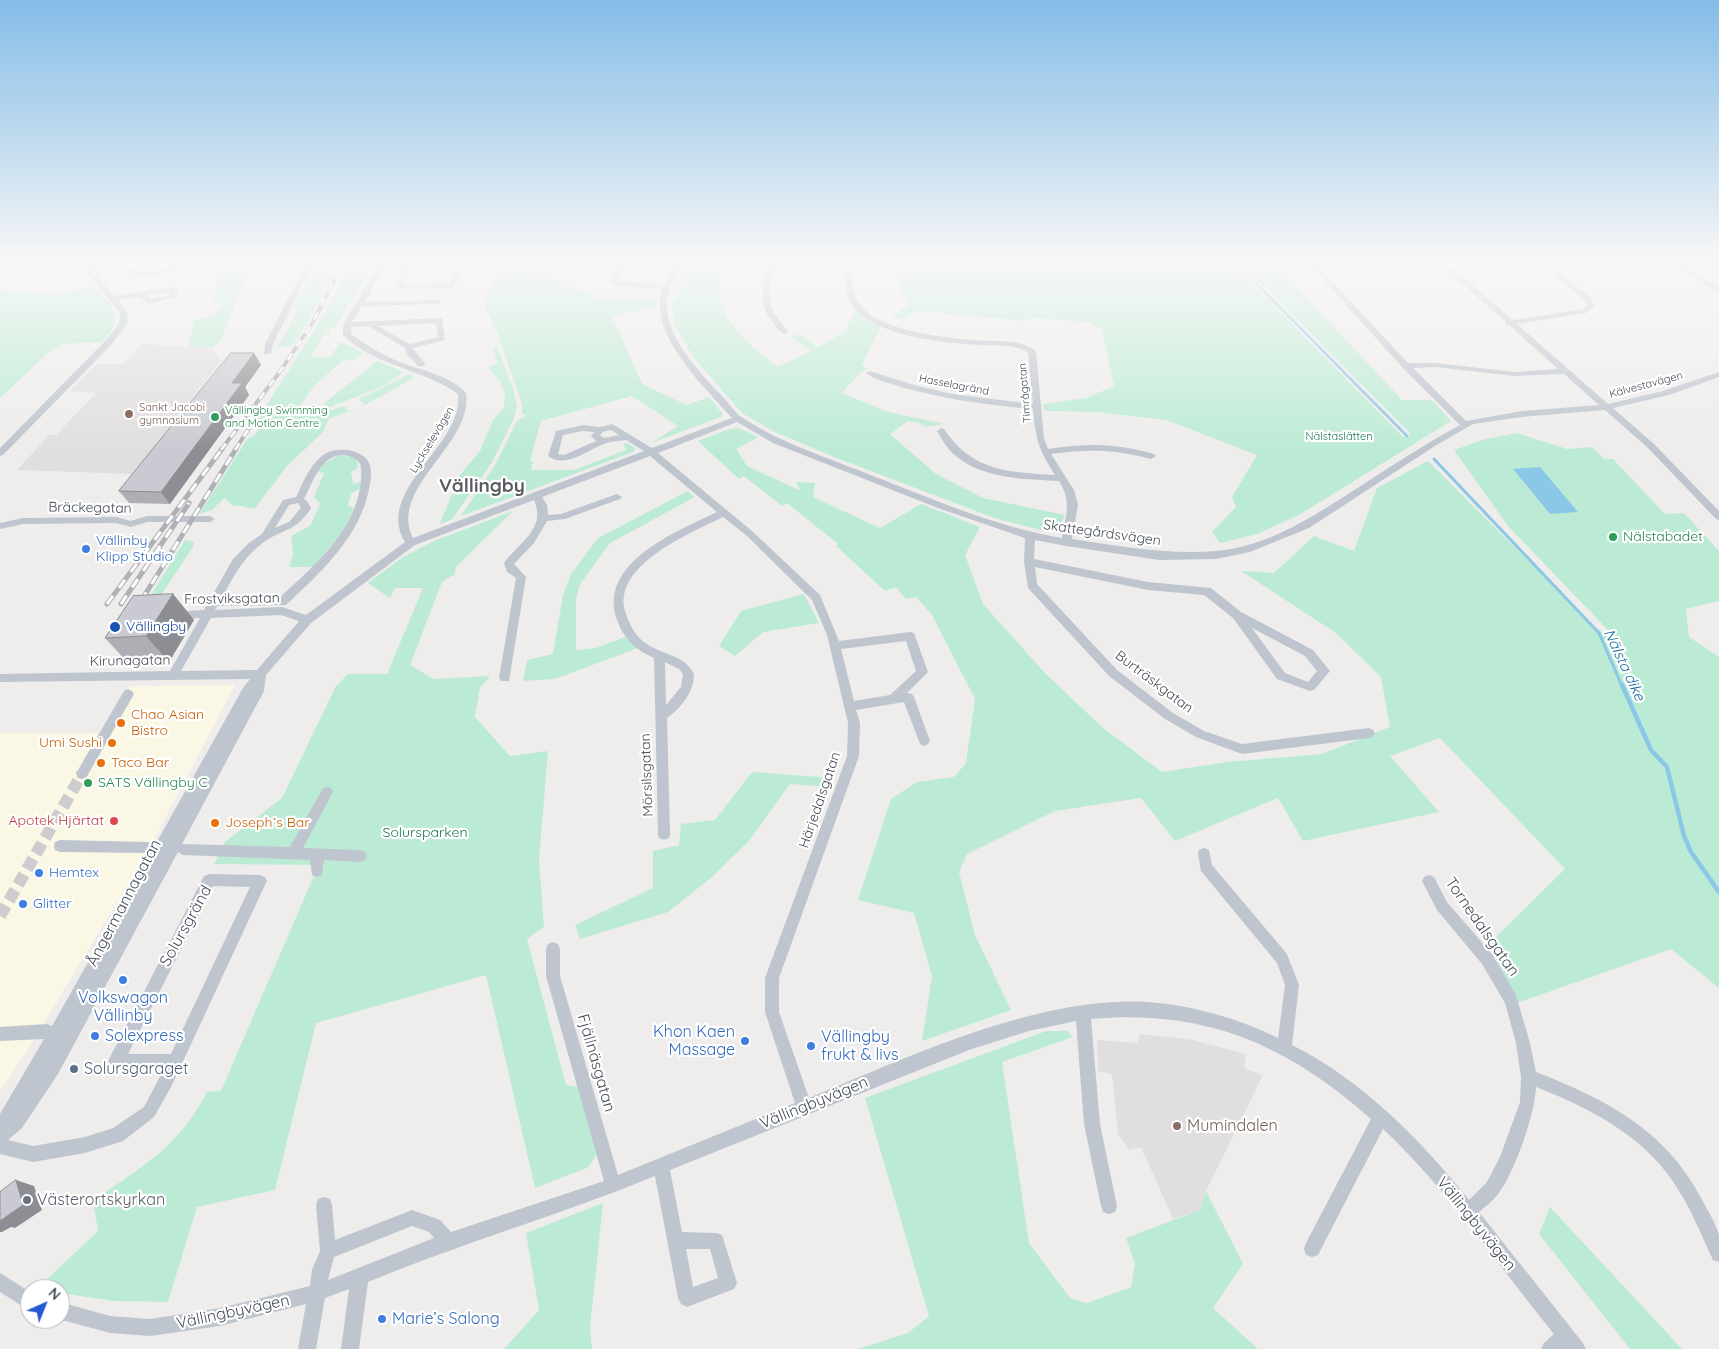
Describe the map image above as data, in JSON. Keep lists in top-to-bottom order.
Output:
{
  "streets": {
    "street": [
      "Hasselagränd",
      "Kälvestavägen",
      "Timrågatan",
      "Lyckselevägen",
      "Bräckegatan",
      "Skattegårdsvägen",
      "Frostviksgatan",
      "Kirunagatan",
      "Burträskgatan",
      "Mörsilsgatan",
      "Härjedalsgatan",
      "Ångermannagatan",
      "Solursgränd",
      "Tornedalsgatan",
      "Fjällnäsgatan",
      "Vällingbyvägen"
    ]
  },
  "crossings": [
    ["Hasselagränd", "Timrågatan"],
    ["Kälvestavägen", "Skattegårdsvägen"],
    ["Timrågatan", "Skattegårdsvägen"],
    ["Lyckselevägen", "Ångermannagatan"],
    ["Skattegårdsvägen", "Burträskgatan"],
    ["Skattegårdsvägen", "Ångermannagatan"],
    ["Frostviksgatan", "Ångermannagatan"],
    ["Kirunagatan", "Ångermannagatan"],
    ["Mörsilsgatan", "Härjedalsgatan"],
    ["Härjedalsgatan", "Ångermannagatan"],
    ["Härjedalsgatan", "Vällingbyvägen"],
    ["Tornedalsgatan", "Vällingbyvägen"],
    ["Fjällnäsgatan", "Vällingbyvägen"]
  ],
  "districts": ["Vällingby"],
  "water": ["Nälsta dike"],
  "parks": ["Nälstaslätten", "Solursparken"],
  "places": [
    "Sankt Jacobi gymnasium",
    "Vällingby Swimming and Motion Centre",
    "Nälstabadet",
    "Vällinby Klipp Studio",
    "Vällingby",
    "Chao Asian Bistro",
    "Umi Sushi",
    "Taco Bar",
    "SATS Vällingby C",
    "Apotek Hjärtat",
    "Joseph´s Bar",
    "Hemtex",
    "Glitter",
    "Volkswagon Vällinby",
    "Solexpress",
    "Khon Kaen Massage",
    "Vällingby frukt & livs",
    "Solursgaraget",
    "Mumindalen",
    "Västerortskyrkan",
    "Marie’s Salong"
  ],
  "north": "top right"
}
